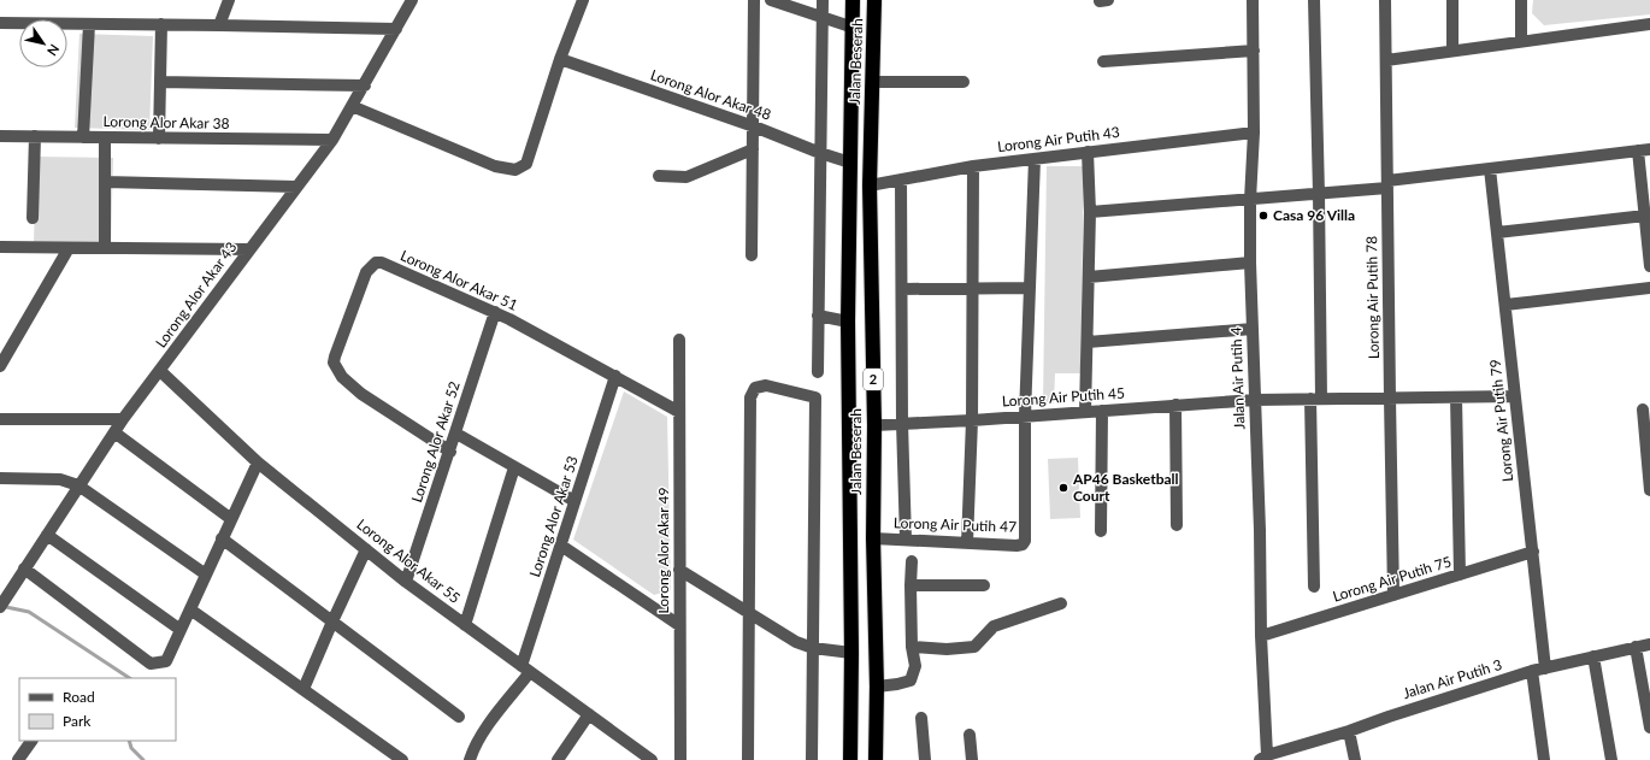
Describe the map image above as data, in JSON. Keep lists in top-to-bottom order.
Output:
{
  "streets": {
    "highway": ["Jalan Beserah", "2"],
    "street": [
      "Lorong Alor Akar 48",
      "Lorong Alor Akar 38",
      "Lorong Air Putih 43",
      "Lorong Alor Akar 51",
      "Lorong Alor Akar 43",
      "Lorong Air Putih 78",
      "Jalan Air Putih 4",
      "Lorong Air Putih 45",
      "Lorong Air Putih 79",
      "Lorong Alor Akar 52",
      "Lorong Alor Akar 53",
      "Lorong Air Putih 47",
      "Lorong Alor Akar 49",
      "Lorong Alor Akar 55",
      "Lorong Air Putih 75",
      "Jalan Air Putih 3"
    ]
  },
  "crossings": [
    ["Jalan Beserah", "Lorong Alor Akar 48"],
    ["Jalan Beserah", "Lorong Air Putih 43"],
    ["Jalan Beserah", "Lorong Air Putih 45"],
    ["Jalan Beserah", "Lorong Air Putih 47"],
    ["Lorong Alor Akar 38", "Lorong Alor Akar 43"],
    ["Lorong Air Putih 43", "Jalan Air Putih 4"],
    ["Lorong Alor Akar 51", "Lorong Alor Akar 52"],
    ["Lorong Alor Akar 51", "Lorong Alor Akar 53"],
    ["Lorong Alor Akar 51", "Lorong Alor Akar 49"],
    ["Lorong Alor Akar 43", "Lorong Alor Akar 55"],
    ["Lorong Air Putih 78", "Lorong Air Putih 45"],
    ["Lorong Air Putih 78", "Lorong Air Putih 75"],
    ["Jalan Air Putih 4", "Lorong Air Putih 45"],
    ["Jalan Air Putih 4", "Lorong Air Putih 75"],
    ["Jalan Air Putih 4", "Jalan Air Putih 3"],
    ["Lorong Air Putih 45", "Lorong Air Putih 79"],
    ["Lorong Air Putih 45", "Lorong Air Putih 47"],
    ["Lorong Air Putih 79", "Lorong Air Putih 75"],
    ["Lorong Air Putih 79", "Jalan Air Putih 3"],
    ["Lorong Alor Akar 52", "Lorong Alor Akar 55"],
    ["Lorong Alor Akar 53", "Lorong Alor Akar 55"]
  ],
  "places": ["Casa 96 Villa", "AP46 Basketball Court"],
  "legend": ["Road", "Park"],
  "north": "bottom right"
}
